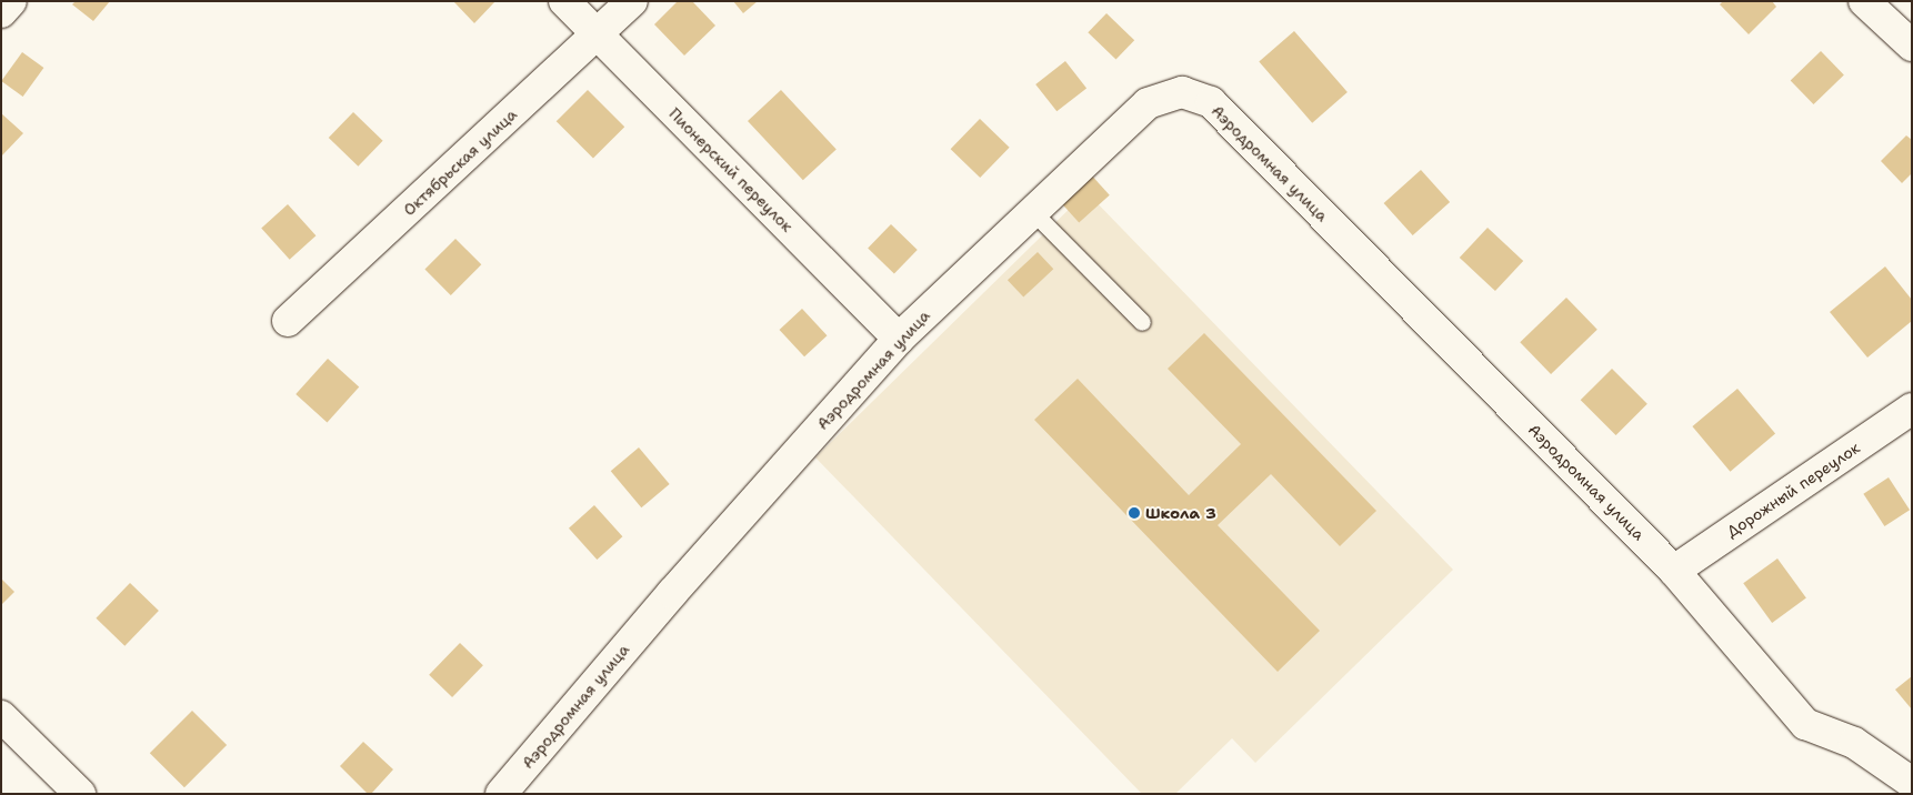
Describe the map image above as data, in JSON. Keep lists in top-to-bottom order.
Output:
{
  "streets": {
    "street": [
      "Октябрьская улица",
      "Аэродромная улица",
      "Пионерский переулок",
      "Дорожный переулок"
    ]
  },
  "crossings": [
    ["Октябрьская улица", "Пионерский переулок"],
    ["Аэродромная улица", "Пионерский переулок"],
    ["Аэродромная улица", "Дорожный переулок"]
  ],
  "places": ["Школа 3"]
}
